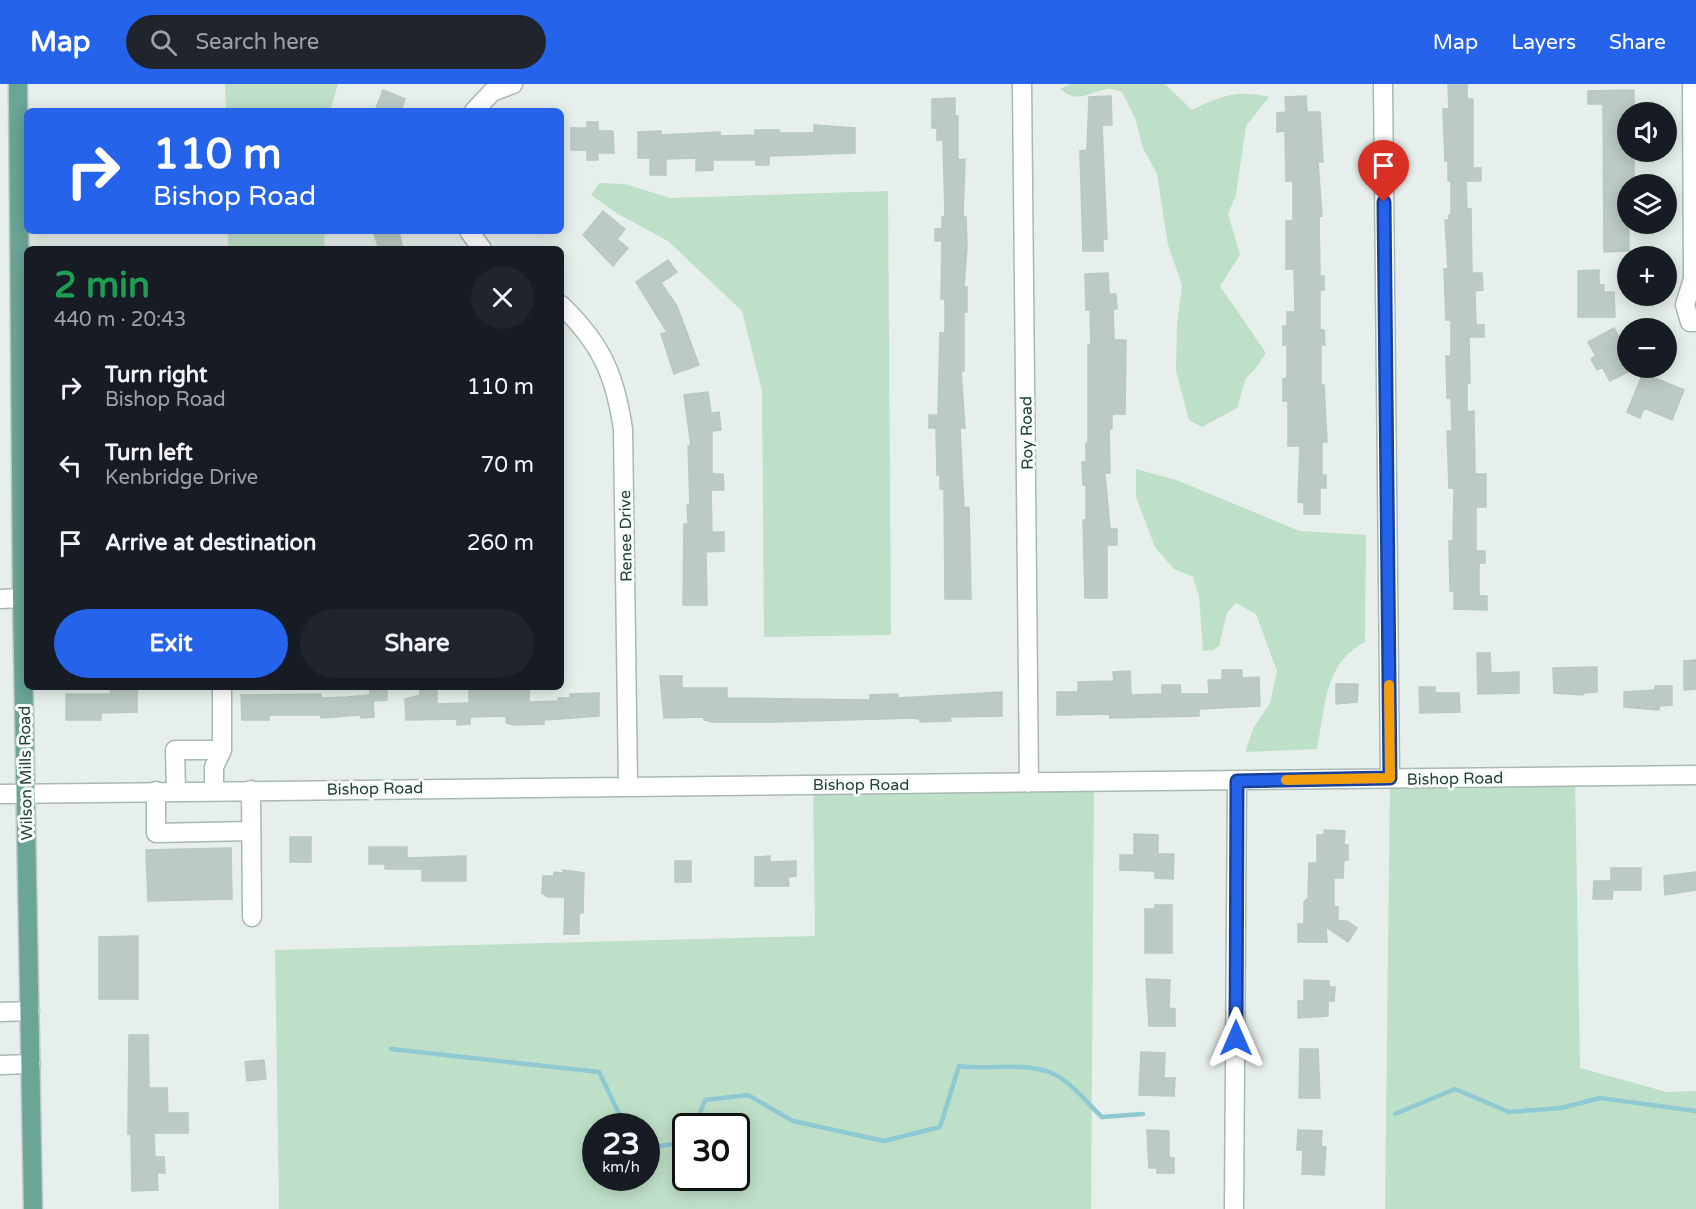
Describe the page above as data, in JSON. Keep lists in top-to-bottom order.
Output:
{
  "streets": {
    "main road": ["Wilson Mills Road"],
    "street": ["Roy Road", "Renee Drive", "Bishop Road"]
  },
  "crossings": [
    ["Roy Road", "Bishop Road"],
    ["Renee Drive", "Bishop Road"],
    ["Wilson Mills Road", "Bishop Road"]
  ],
  "page": {
    "header": "Map",
    "search": "Search here",
    "nav": ["Map", "Layers", "Share"],
    "map_buttons": ["+", "−"],
    "turn": ["110 m", "Bishop Road"],
    "heading": ["2 min", "440 m · 20:43"],
    "list": [
      {
        "name": "Turn right",
        "note": "Bishop Road",
        "value": "110 m"
      },
      {
        "name": "Turn left",
        "note": "Kenbridge Drive",
        "value": "70 m"
      },
      {
        "name": "Arrive at destination",
        "value": "260 m"
      }
    ],
    "buttons": ["Exit", "Share"],
    "speed": "23 km/h",
    "limit": "30"
  }
}
